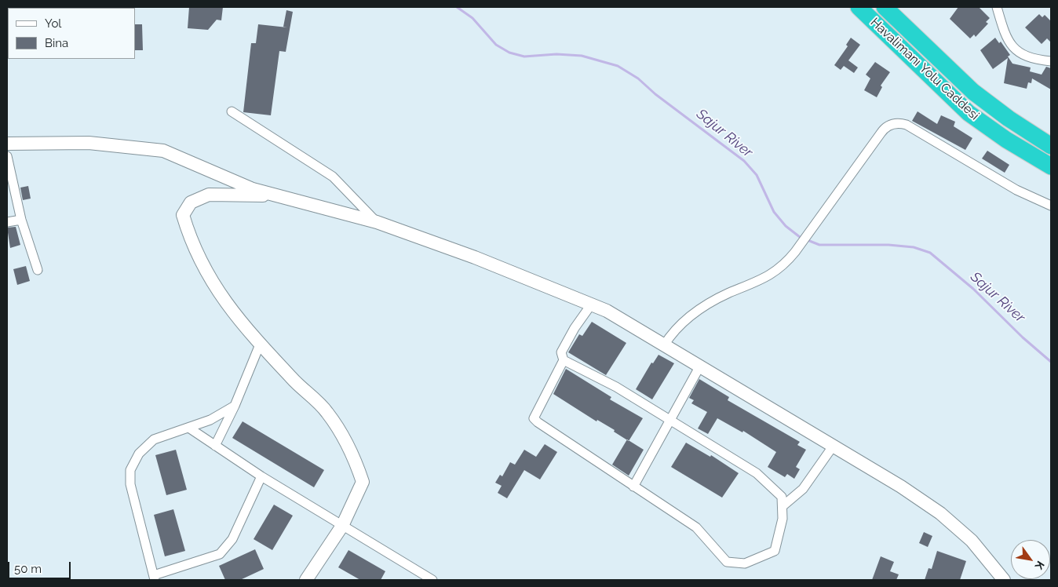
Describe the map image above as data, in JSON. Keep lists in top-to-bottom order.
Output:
{
  "streets": {
    "highway": ["Havalimanı Yolu Caddesi"]
  },
  "water": ["Sajur River"],
  "legend": ["Yol", "Bina"],
  "scale_bar": "50 m",
  "north": "bottom right"
}
